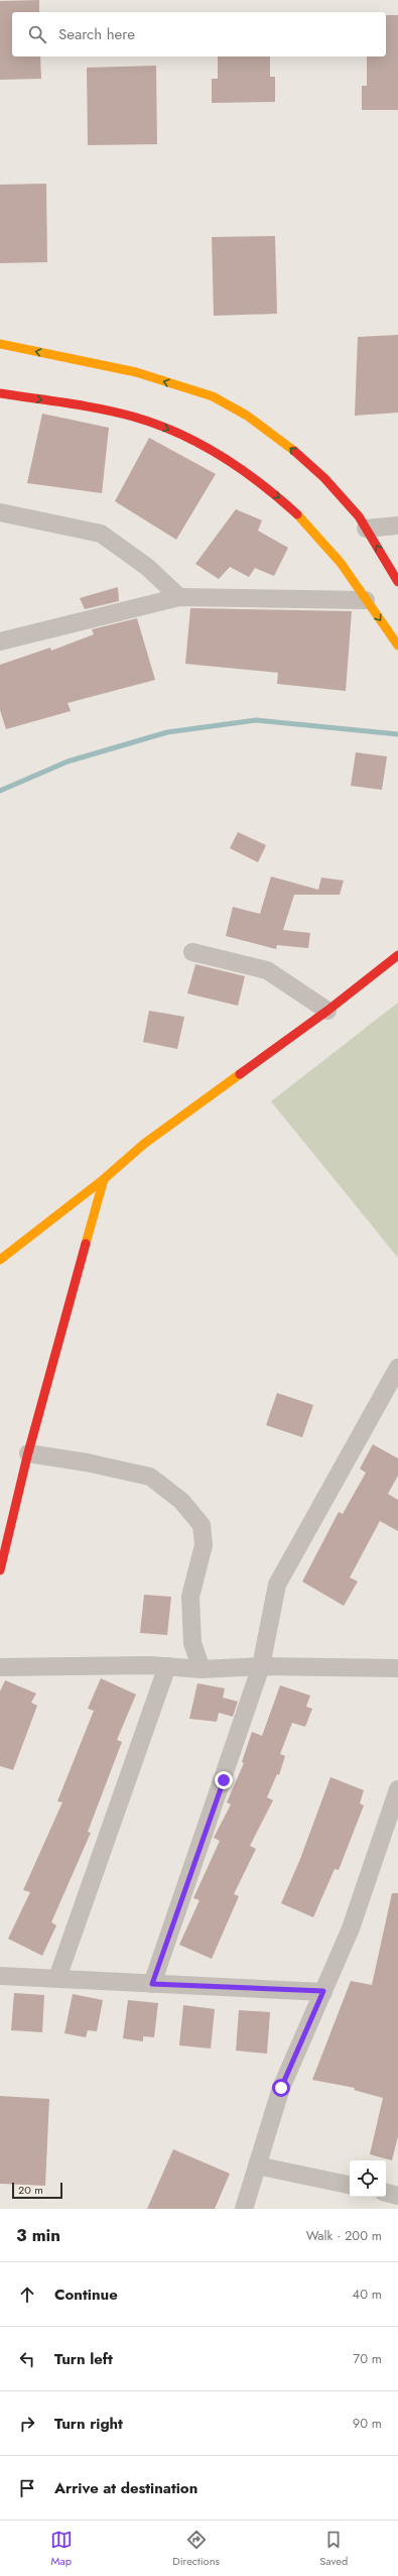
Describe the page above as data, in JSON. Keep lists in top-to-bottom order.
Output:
{
  "scale_bar": "20 m",
  "page": {
    "search": "Search here",
    "scale": "20 m",
    "heading": ["3 min", "Walk · 200 m"],
    "list": [
      ["Continue", "40 m"],
      ["Turn left", "70 m"],
      ["Turn right", "90 m"],
      "Arrive at destination"
    ],
    "nav": ["Map", "Directions", "Saved"]
  }
}
